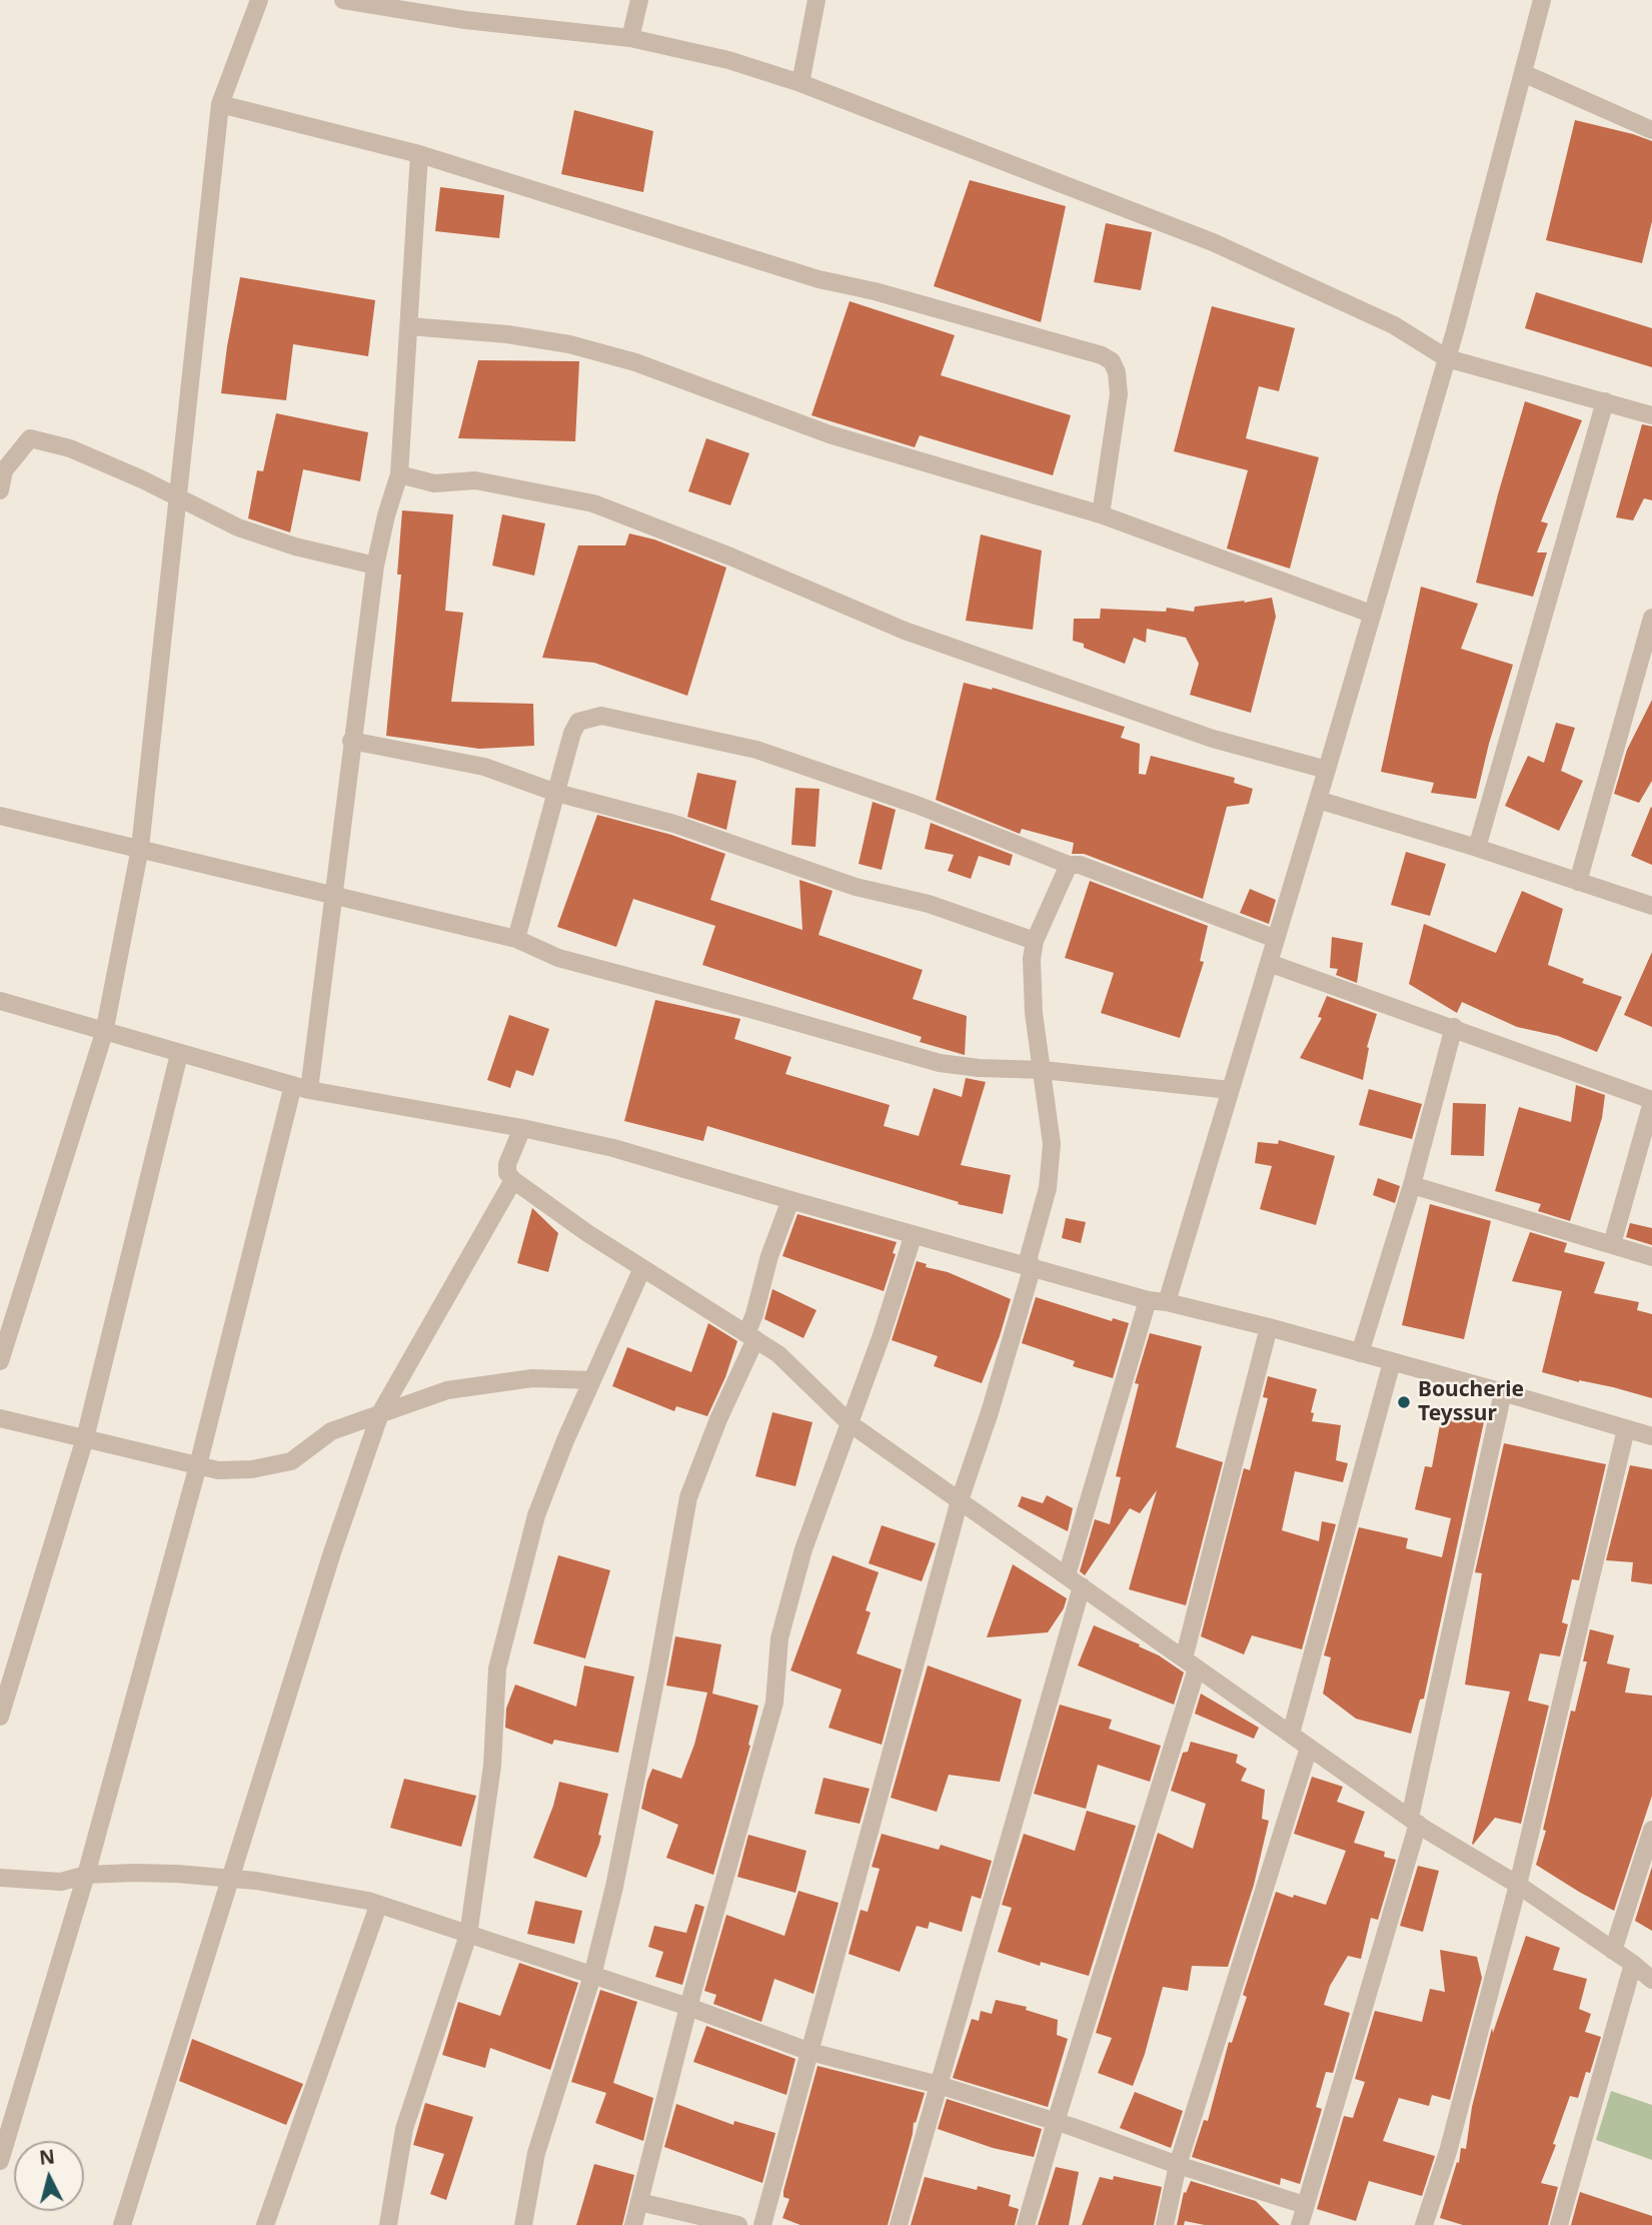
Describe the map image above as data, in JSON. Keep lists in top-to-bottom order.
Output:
{
  "places": ["Boucherie Teyssur"],
  "north": "top"
}
